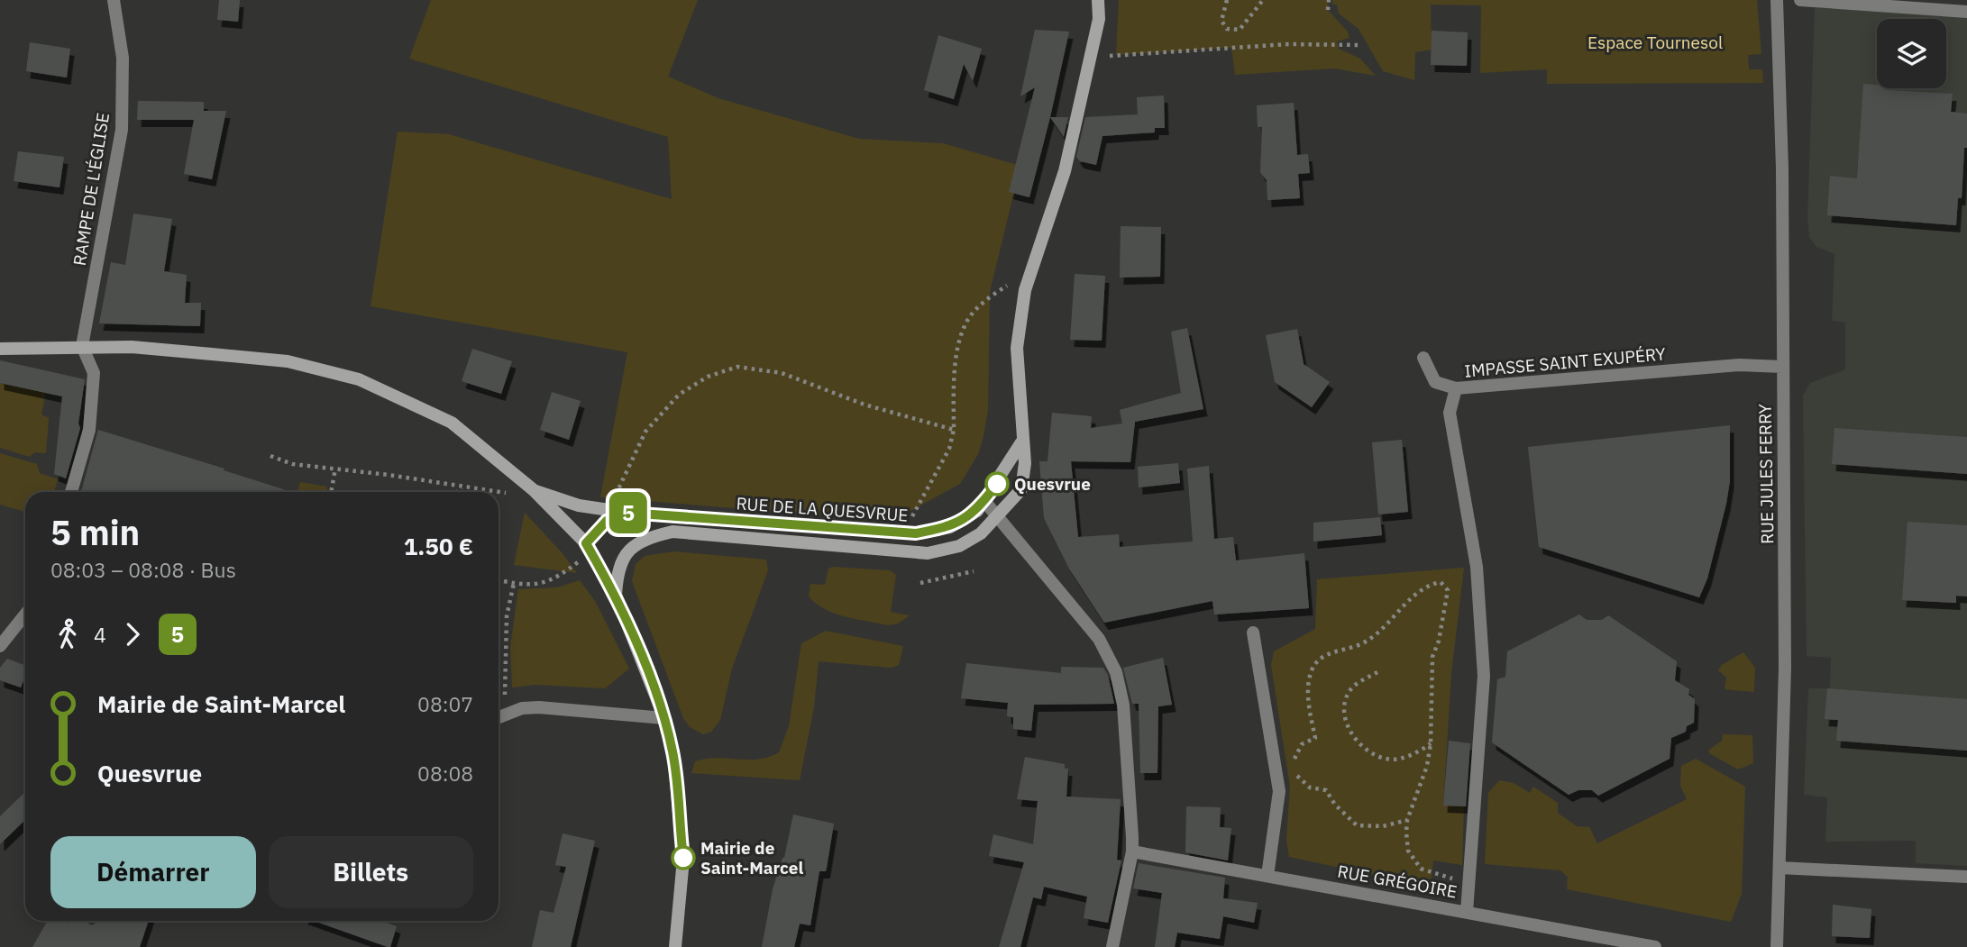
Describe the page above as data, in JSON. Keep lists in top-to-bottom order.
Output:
{
  "streets": {
    "street": [
      "RAMPE DE L'ÉGLISE",
      "IMPASSE SAINT EXUPÉRY",
      "RUE JULES FERRY",
      "RUE DE LA QUESVRUE",
      "RUE GRÉGOIRE"
    ]
  },
  "crossings": [
    ["IMPASSE SAINT EXUPÉRY", "RUE JULES FERRY"],
    ["IMPASSE SAINT EXUPÉRY", "RUE GRÉGOIRE"]
  ],
  "parks": ["Espace Tournesol"],
  "places": ["Quesvrue", "Mairie de Saint-Marcel"],
  "lines": ["bus line 5"],
  "page": {
    "on_map": "5",
    "heading": ["5 min", "08:03 – 08:08 · Bus", "1.50 €"],
    "legs": ["4", "5"],
    "list": [
      {
        "name": "Mairie de Saint-Marcel",
        "value": "08:07"
      },
      {
        "name": "Quesvrue",
        "value": "08:08"
      }
    ],
    "buttons": ["Démarrer", "Billets"]
  }
}
